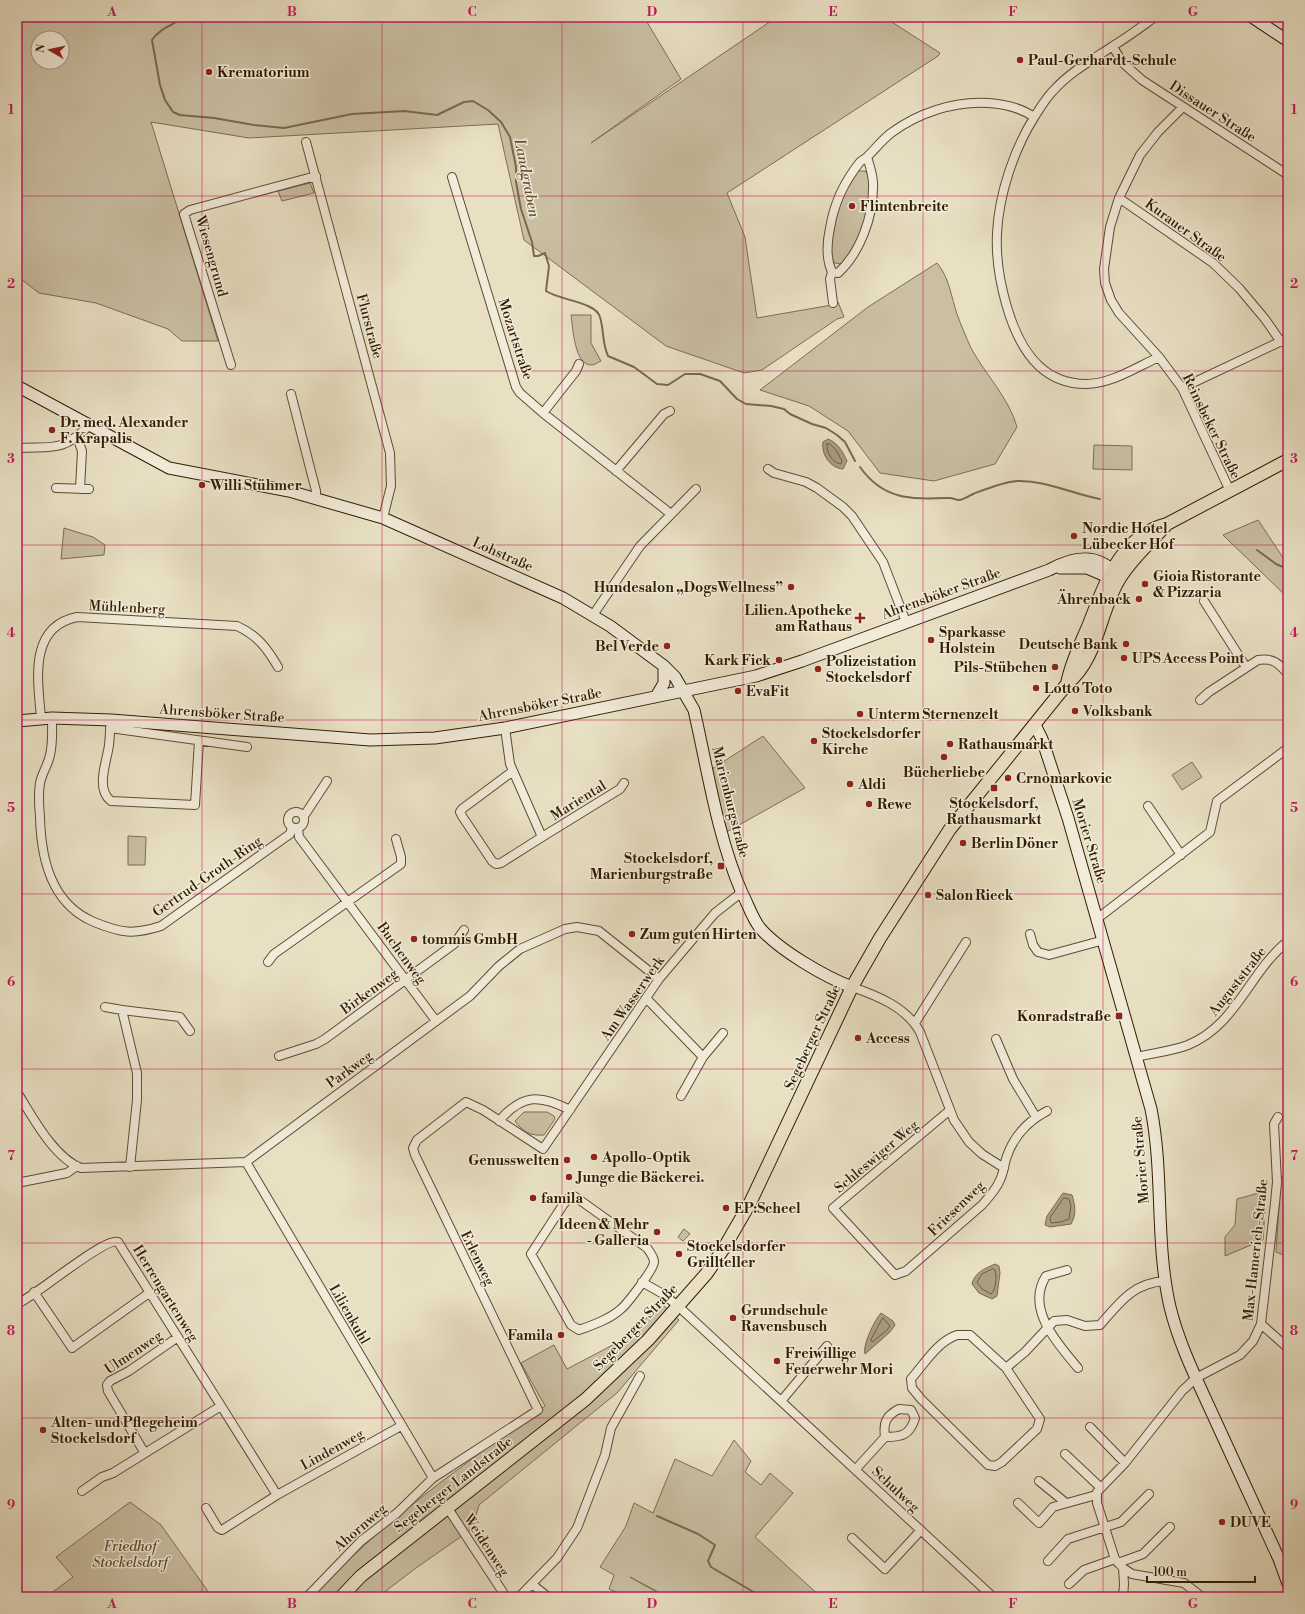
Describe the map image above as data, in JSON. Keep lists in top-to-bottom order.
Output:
{
  "streets": {
    "main road": [
      "Lohstraße",
      "Ahrensböker Straße",
      "Marienburgstraße",
      "Morier Straße",
      "Segeberger Straße",
      "Segeberger Landstraße"
    ],
    "street": [
      "Dissauer Straße",
      "Kurauer Straße",
      "Wiesengrund",
      "Flurstraße",
      "Mozartstraße",
      "Reinsbeker Straße",
      "Mühlenberg",
      "Mariental",
      "Gertrud-Groth-Ring",
      "Buchenweg",
      "Auguststraße",
      "Birkenweg",
      "Am Wasserwerk",
      "Parkweg",
      "Schleswiger Weg",
      "Friesenweg",
      "Max-Hamerich-Straße",
      "Erlenweg",
      "Herrengartenweg",
      "Lilienkuhl",
      "Ulmenweg",
      "Lindenweg",
      "Schulweg",
      "Ahornweg",
      "Weidenweg"
    ]
  },
  "crossings": [
    ["Dissauer Straße", "Reinsbeker Straße"],
    ["Kurauer Straße", "Reinsbeker Straße"],
    ["Wiesengrund", "Flurstraße"],
    ["Flurstraße", "Lohstraße"],
    ["Reinsbeker Straße", "Segeberger Straße"],
    ["Lohstraße", "Ahrensböker Straße"],
    ["Lohstraße", "Marienburgstraße"],
    ["Ahrensböker Straße", "Mühlenberg"],
    ["Ahrensböker Straße", "Mariental"],
    ["Ahrensböker Straße", "Marienburgstraße"],
    ["Ahrensböker Straße", "Gertrud-Groth-Ring"],
    ["Ahrensböker Straße", "Segeberger Straße"],
    ["Marienburgstraße", "Am Wasserwerk"],
    ["Marienburgstraße", "Segeberger Straße"],
    ["Morier Straße", "Auguststraße"],
    ["Morier Straße", "Segeberger Straße"],
    ["Morier Straße", "Max-Hamerich-Straße"],
    ["Buchenweg", "Birkenweg"],
    ["Buchenweg", "Parkweg"],
    ["Am Wasserwerk", "Parkweg"],
    ["Am Wasserwerk", "Erlenweg"],
    ["Segeberger Straße", "Segeberger Landstraße"],
    ["Segeberger Straße", "Schulweg"],
    ["Parkweg", "Lilienkuhl"],
    ["Schleswiger Weg", "Friesenweg"],
    ["Erlenweg", "Lilienkuhl"],
    ["Erlenweg", "Ahornweg"],
    ["Herrengartenweg", "Ulmenweg"],
    ["Herrengartenweg", "Lindenweg"],
    ["Lilienkuhl", "Lindenweg"],
    ["Lilienkuhl", "Ahornweg"],
    ["Segeberger Landstraße", "Weidenweg"]
  ],
  "water": ["Landgraben"],
  "parks": ["Friedhof Stockelsdorf"],
  "places": {
    "other": [
      "Paul-Gerhardt-Schule",
      "Krematorium",
      "Flintenbreite",
      "Dr. med. Alexander F. Krapalis",
      "Willi Stühmer",
      "Nordic Hotel Lübecker Hof",
      "Gioia Ristorante & Pizzaria",
      "Hundesalon „DogsWellness”",
      "Ährenback",
      "Sparkasse Holstein",
      "Deutsche Bank",
      "Bel Verde",
      "UPS Access Point",
      "Kark Fick",
      "Pils-Stübchen",
      "Polizeistation Stockelsdorf",
      "Lotto Toto",
      "EvaFit",
      "Volksbank",
      "Unterm Sternenzelt",
      "Stockelsdorfer Kirche",
      "Rathausmarkt",
      "Bücherliebe",
      "Crnomarkovic",
      "Aldi",
      "Rewe",
      "Berlin Döner",
      "Salon Rieck",
      "Zum guten Hirten",
      "tommis GmbH",
      "Access",
      "Apollo-Optik",
      "Genusswelten",
      "Junge die Bäckerei.",
      "famila",
      "EP:Scheel",
      "Ideen & Mehr - Galleria",
      "Stockelsdorfer Grillteller",
      "Grundschule Ravensbusch",
      "Famila",
      "Freiwillige Feuerwehr Mori",
      "Alten- und Pflegeheim Stockelsdorf",
      "DUVE"
    ],
    "health": ["Lilien.Apotheke am Rathaus"],
    "transit": ["Stockelsdorf, Rathausmarkt", "Stockelsdorf, Marienburgstraße", "Konradstraße"]
  },
  "scale_bar": "100 m",
  "north": "left",
  "grid": {
    "columns": [
      "A",
      "B",
      "C",
      "D",
      "E",
      "F",
      "G"
    ],
    "rows": [
      "1",
      "2",
      "3",
      "4",
      "5",
      "6",
      "7",
      "8",
      "9"
    ]
  }
}
